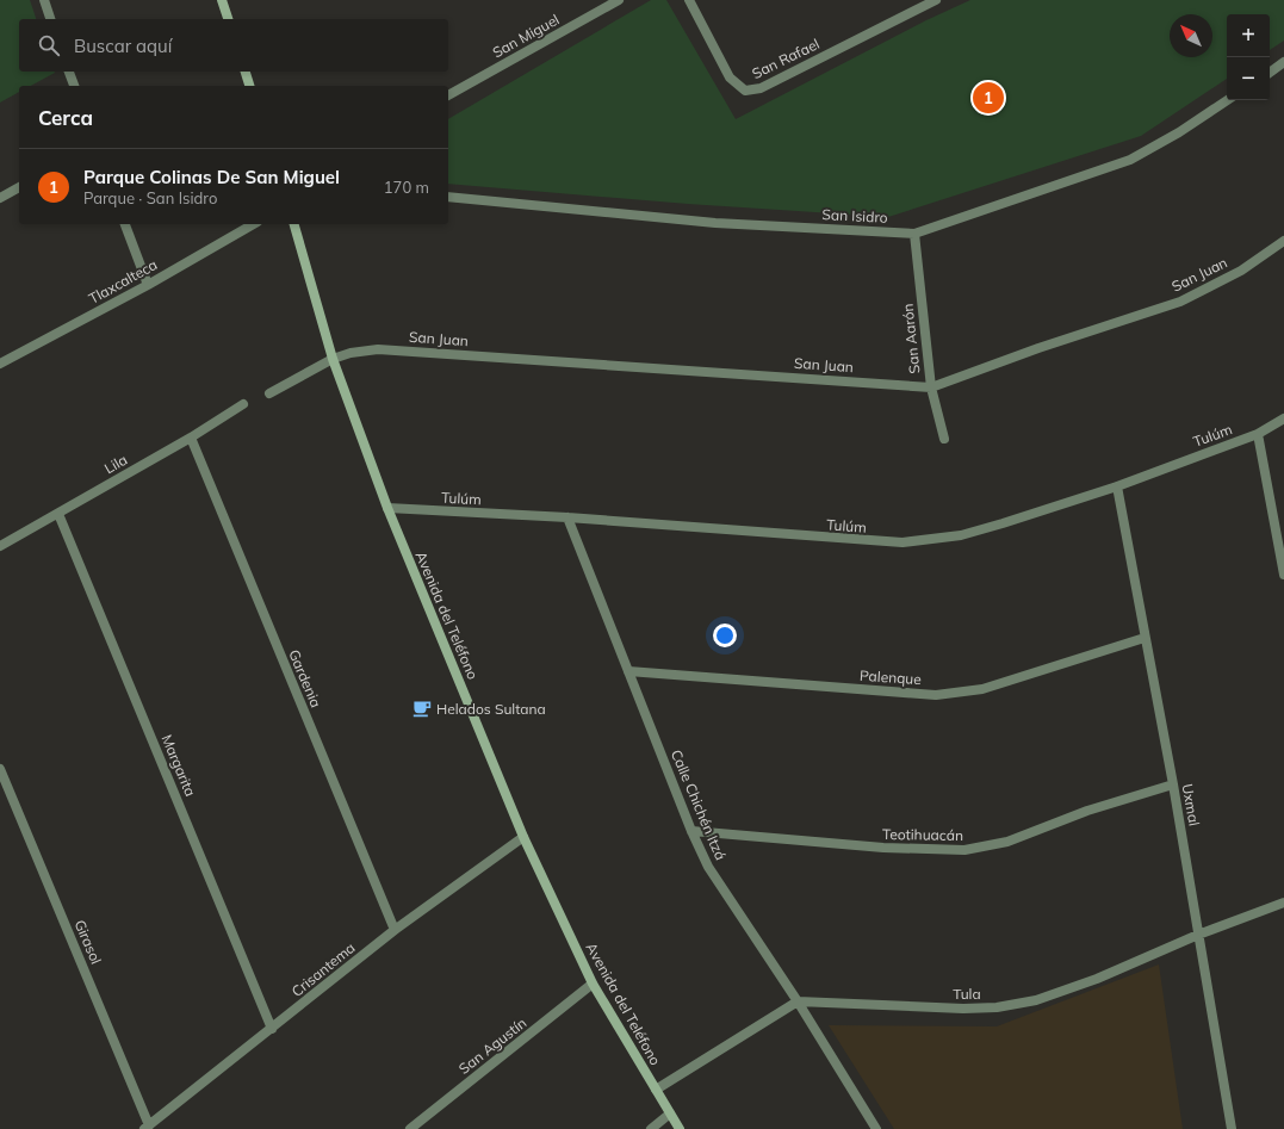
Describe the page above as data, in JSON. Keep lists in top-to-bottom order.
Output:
{
  "streets": {
    "street": [
      "San Miguel",
      "San Rafael",
      "San Isidro",
      "San Juan",
      "Tlaxcalteca",
      "San Aarón",
      "Tulúm",
      "Lila",
      "Avenida del Teléfono",
      "Palenque",
      "Gardenia",
      "Margarita",
      "Calle Chichén Itzá",
      "Uxmal",
      "Teotihuacán",
      "Girasol",
      "Crisantema",
      "Tula",
      "San Agustín"
    ]
  },
  "crossings": [
    ["San Isidro", "San Aarón"],
    ["San Juan", "San Aarón"],
    ["San Juan", "Avenida del Teléfono"],
    ["Tulúm", "Avenida del Teléfono"],
    ["Tulúm", "Calle Chichén Itzá"],
    ["Tulúm", "Uxmal"],
    ["Lila", "Gardenia"],
    ["Lila", "Margarita"],
    ["Avenida del Teléfono", "Crisantema"],
    ["Avenida del Teléfono", "San Agustín"],
    ["Palenque", "Calle Chichén Itzá"],
    ["Palenque", "Uxmal"],
    ["Gardenia", "Crisantema"],
    ["Margarita", "Crisantema"],
    ["Calle Chichén Itzá", "Teotihuacán"],
    ["Calle Chichén Itzá", "Tula"],
    ["Uxmal", "Teotihuacán"],
    ["Uxmal", "Tula"],
    ["Girasol", "Crisantema"]
  ],
  "places": {
    "cafe": ["Helados Sultana"]
  },
  "north": "top left",
  "page": {
    "map_buttons": ["+", "−"],
    "search": "Buscar aquí",
    "pins": "1",
    "heading": "Cerca",
    "list": [
      {
        "mark": "1",
        "name": "Parque Colinas De San Miguel",
        "note": "Parque · San Isidro",
        "value": "170 m"
      }
    ]
  }
}
